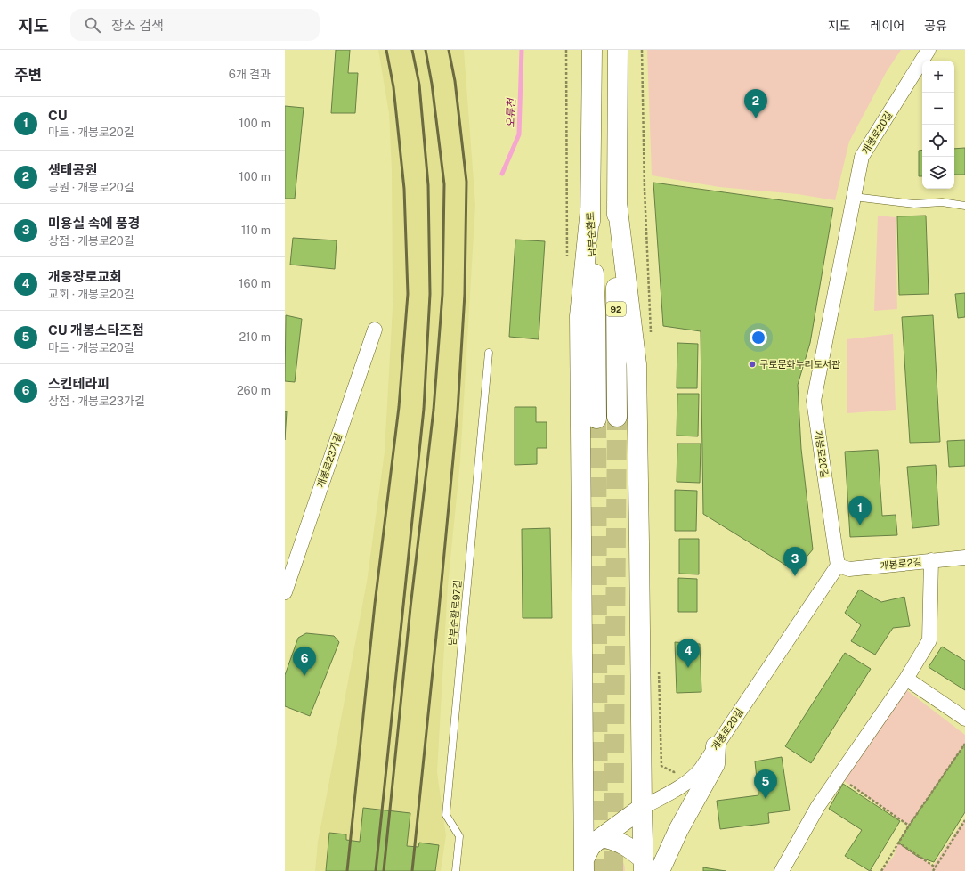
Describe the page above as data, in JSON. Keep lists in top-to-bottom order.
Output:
{
  "streets": {
    "main road": ["남부순환로", "92"],
    "street": ["개봉로20길", "개봉로23가길", "개봉로2길"],
    "lane": ["남부순환로97길"]
  },
  "crossings": [
    ["개봉로20길", "개봉로2길"]
  ],
  "water": ["오류천"],
  "places": ["구로문화누리도서관"],
  "page": {
    "header": "지도",
    "search": "장소 검색",
    "nav": ["지도", "레이어", "공유"],
    "heading": ["주변", "6개 결과"],
    "map_buttons": ["+", "−"],
    "pins": [
      "2",
      "1",
      "3",
      "4",
      "6",
      "5"
    ],
    "list": [
      {
        "mark": "1",
        "name": "CU",
        "note": "마트 · 개봉로20길",
        "value": "100 m"
      },
      {
        "mark": "2",
        "name": "생태공원",
        "note": "공원 · 개봉로20길",
        "value": "100 m"
      },
      {
        "mark": "3",
        "name": "미용실 속에 풍경",
        "note": "상점 · 개봉로20길",
        "value": "110 m"
      },
      {
        "mark": "4",
        "name": "개웅장로교회",
        "note": "교회 · 개봉로20길",
        "value": "160 m"
      },
      {
        "mark": "5",
        "name": "CU 개봉스타즈점",
        "note": "마트 · 개봉로20길",
        "value": "210 m"
      },
      {
        "mark": "6",
        "name": "스킨테라피",
        "note": "상점 · 개봉로23가길",
        "value": "260 m"
      }
    ]
  }
}
